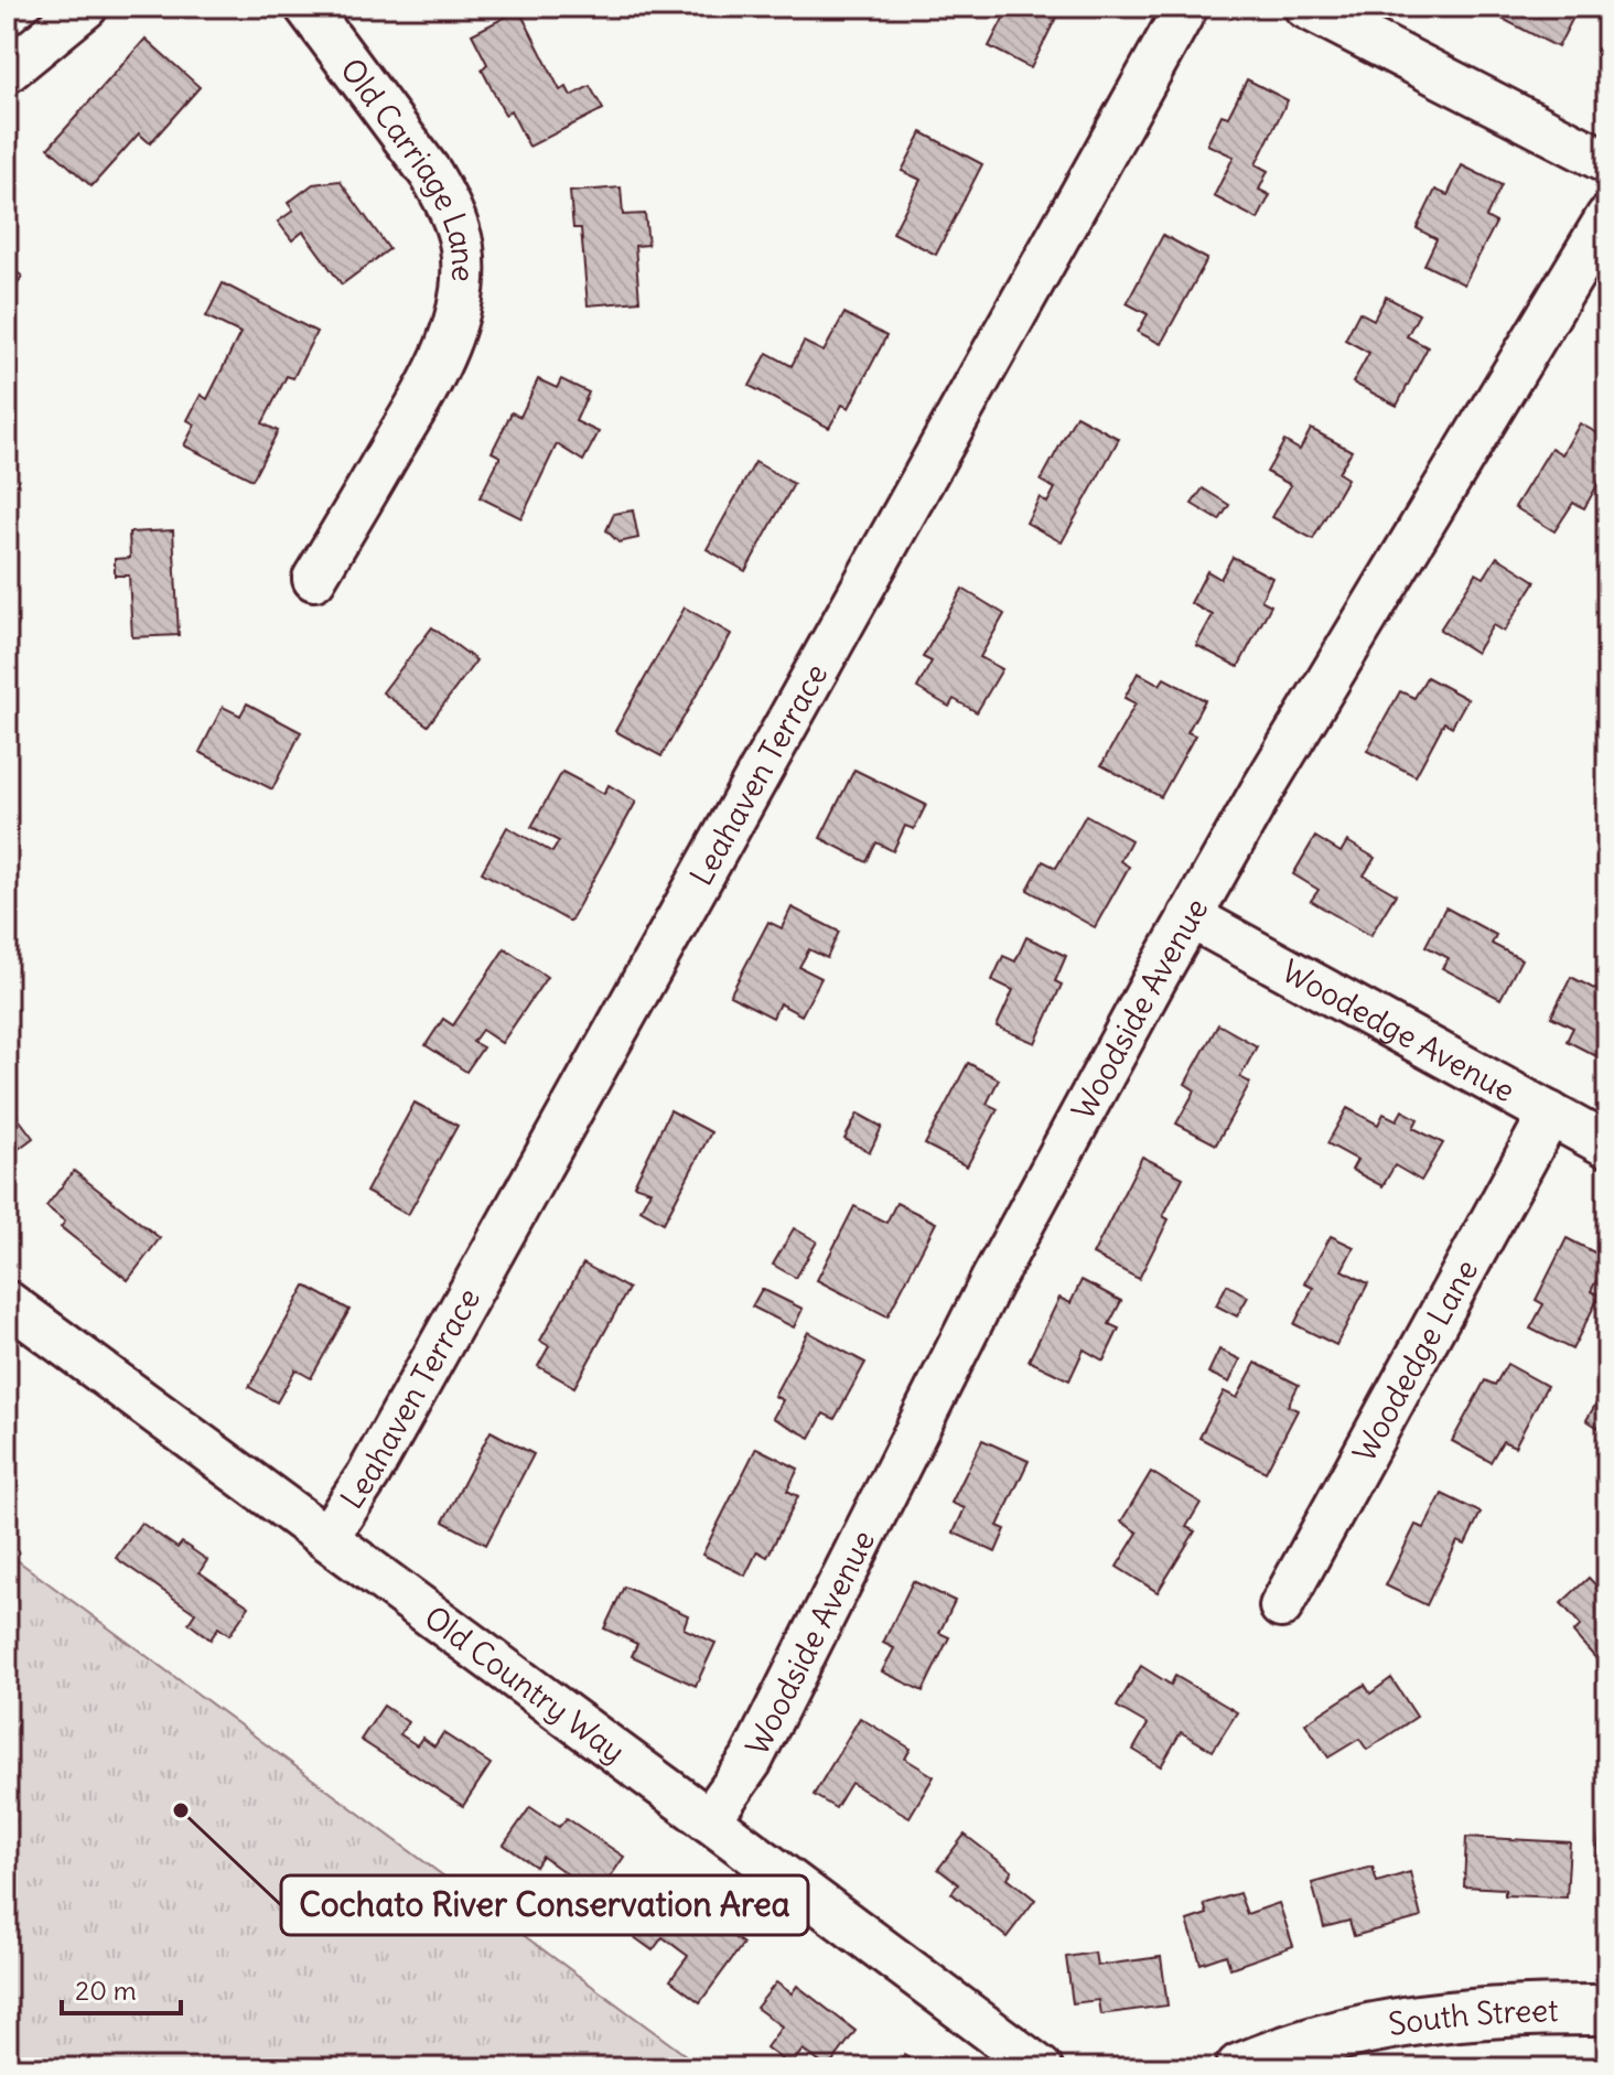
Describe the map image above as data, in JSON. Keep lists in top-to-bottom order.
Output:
{
  "streets": {
    "main road": ["South Street"],
    "street": [
      "Old Carriage Lane",
      "Leahaven Terrace",
      "Woodside Avenue",
      "Woodedge Avenue",
      "Woodedge Lane",
      "Old Country Way"
    ]
  },
  "crossings": [
    ["Leahaven Terrace", "Old Country Way"],
    ["Woodside Avenue", "Woodedge Avenue"],
    ["Woodside Avenue", "Old Country Way"],
    ["Woodedge Avenue", "Woodedge Lane"]
  ],
  "places": ["Cochato River Conservation Area"],
  "scale_bar": "20 m"
}
